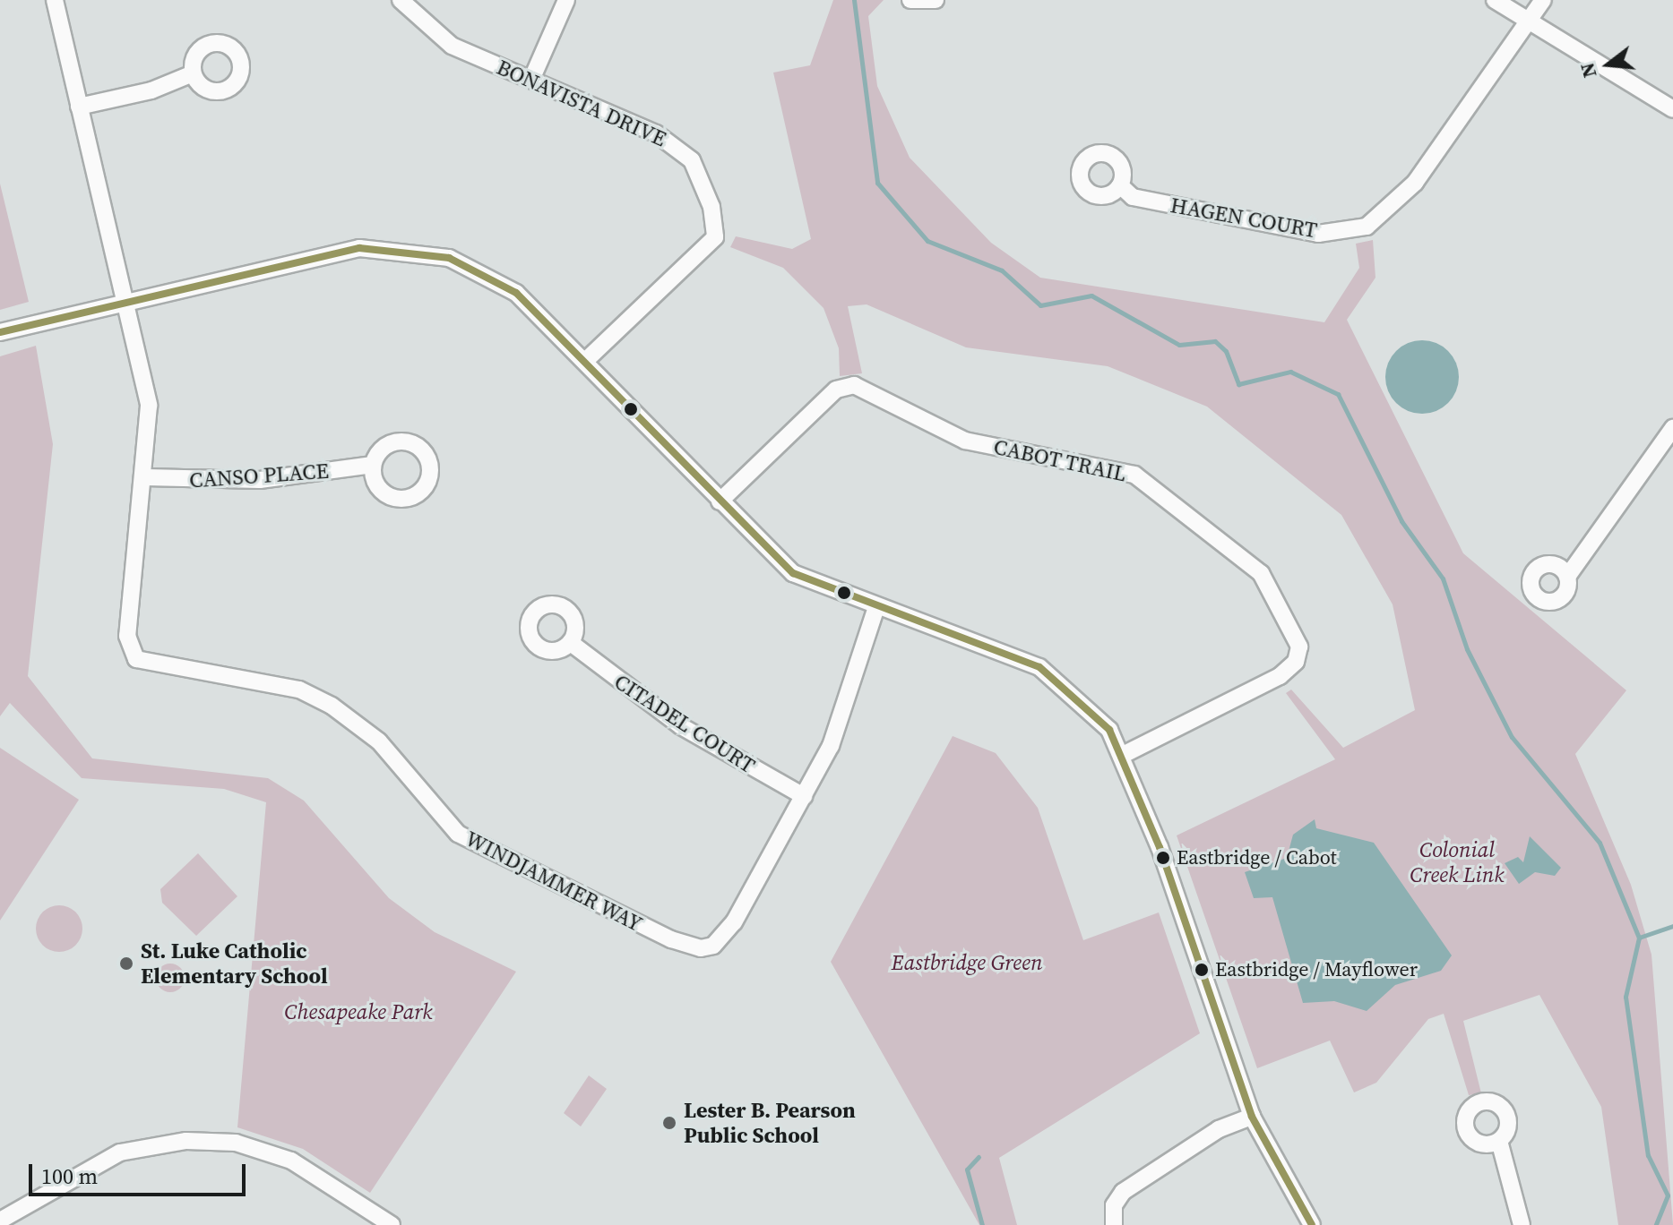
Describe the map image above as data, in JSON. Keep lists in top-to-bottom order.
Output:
{
  "streets": {
    "street": [
      "BONAVISTA DRIVE",
      "HAGEN COURT",
      "CABOT TRAIL",
      "CANSO PLACE",
      "CITADEL COURT",
      "WINDJAMMER WAY"
    ]
  },
  "crossings": [
    ["CANSO PLACE", "WINDJAMMER WAY"],
    ["CITADEL COURT", "WINDJAMMER WAY"]
  ],
  "parks": ["Colonial Creek Link", "Eastbridge Green", "Chesapeake Park"],
  "places": [
    "Eastbridge / Cabot",
    "St. Luke Catholic Elementary School",
    "Eastbridge / Mayflower",
    "Lester B. Pearson Public School"
  ],
  "scale_bar": "100 m",
  "north": "left"
}
